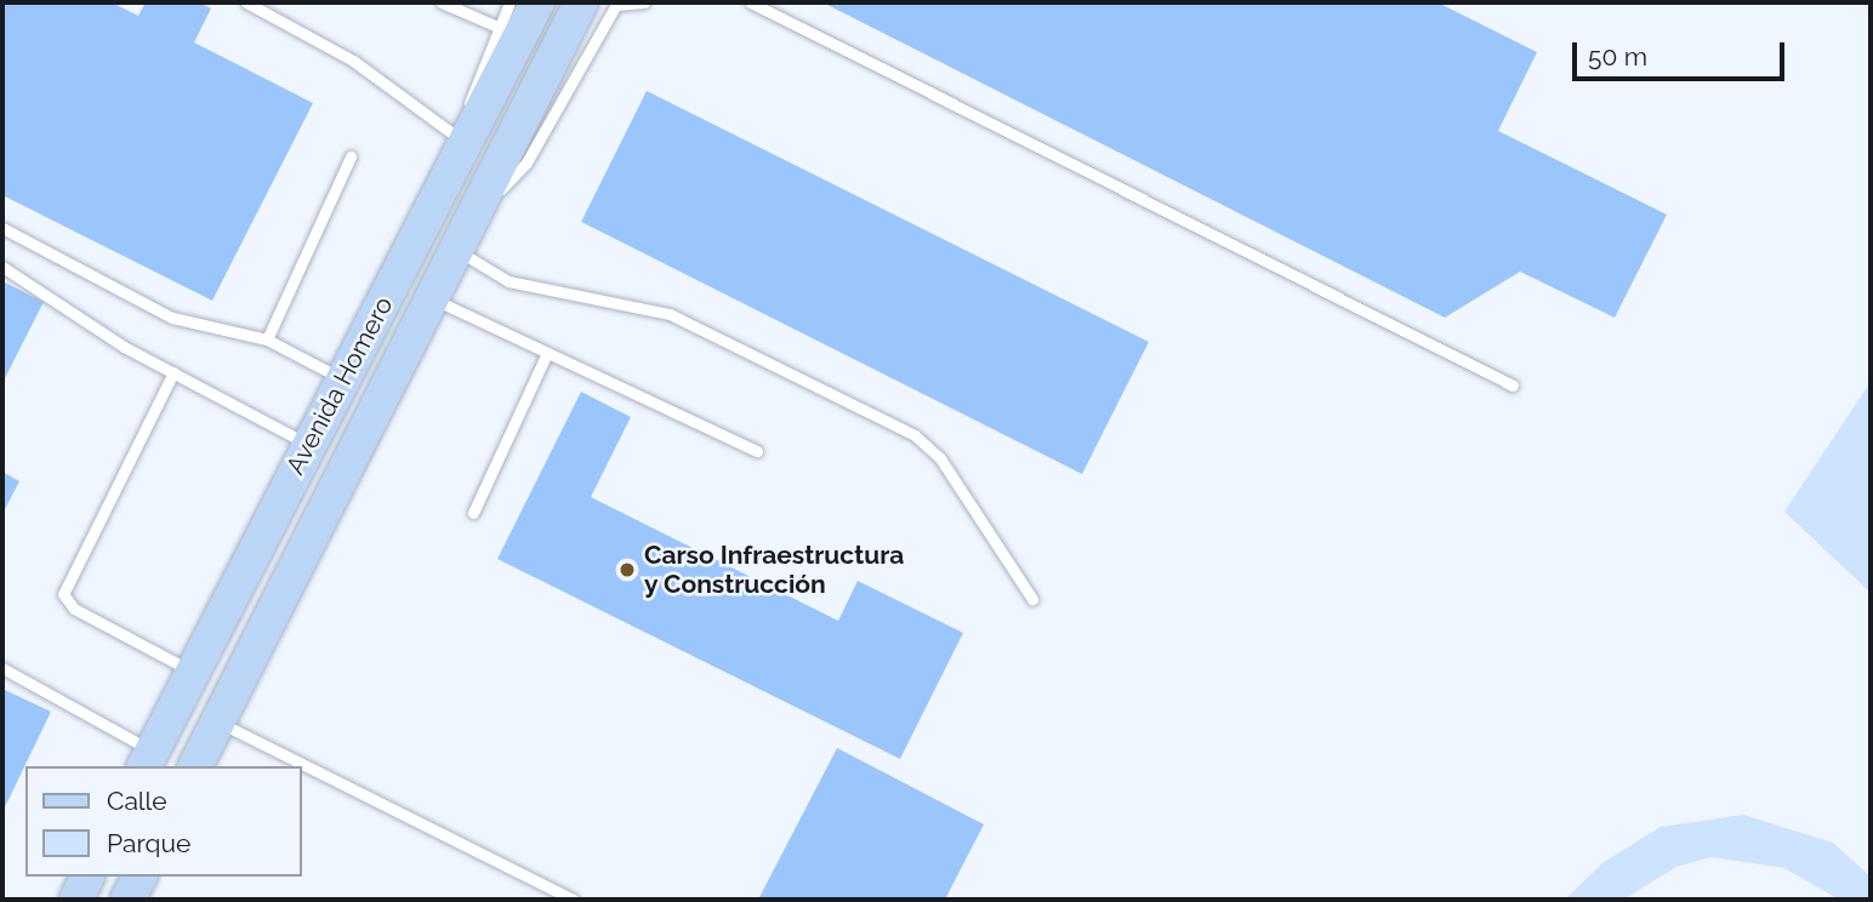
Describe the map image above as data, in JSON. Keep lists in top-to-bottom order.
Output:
{
  "streets": {
    "main road": ["Avenida Homero"]
  },
  "places": ["Carso Infraestructura y Construcción"],
  "legend": ["Calle", "Parque"],
  "scale_bar": "50 m"
}
